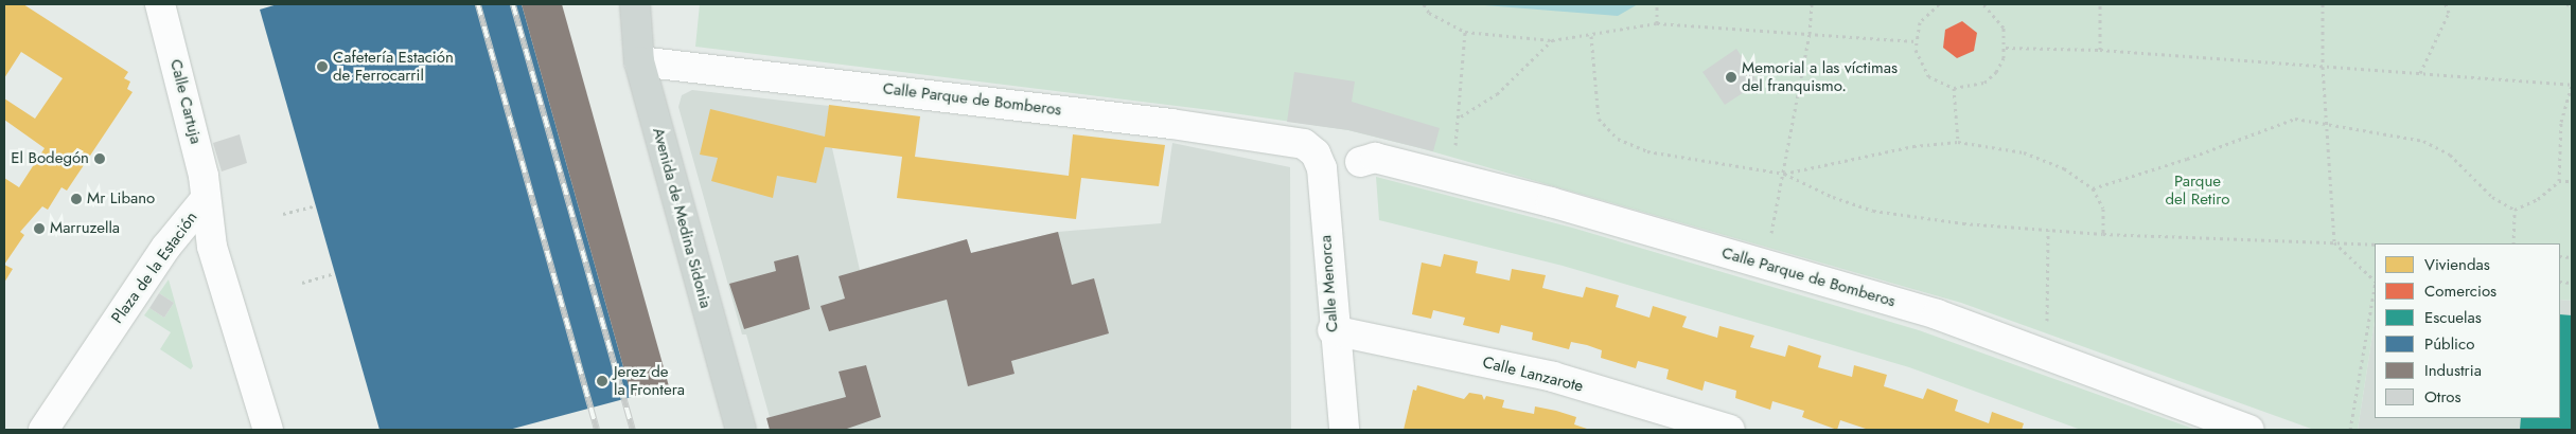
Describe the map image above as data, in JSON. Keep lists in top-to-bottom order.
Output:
{
  "streets": {
    "main road": ["Avenida de Medina Sidonia"],
    "street": [
      "Calle Parque de Bomberos",
      "Calle Cartuja",
      "Plaza de la Estación",
      "Calle Menorca",
      "Calle Lanzarote"
    ]
  },
  "crossings": [
    ["Calle Parque de Bomberos", "Avenida de Medina Sidonia"],
    ["Calle Parque de Bomberos", "Calle Menorca"],
    ["Calle Cartuja", "Plaza de la Estación"],
    ["Calle Menorca", "Calle Lanzarote"]
  ],
  "parks": ["Parque del Retiro"],
  "places": [
    "Cafetería Estación de Ferrocarril",
    "Memorial a las víctimas del franquismo.",
    "El Bodegón",
    "Mr Libano",
    "Marruzella",
    "Jerez de la Frontera"
  ],
  "legend": [
    "Viviendas",
    "Comercios",
    "Escuelas",
    "Público",
    "Industria",
    "Otros"
  ]
}
